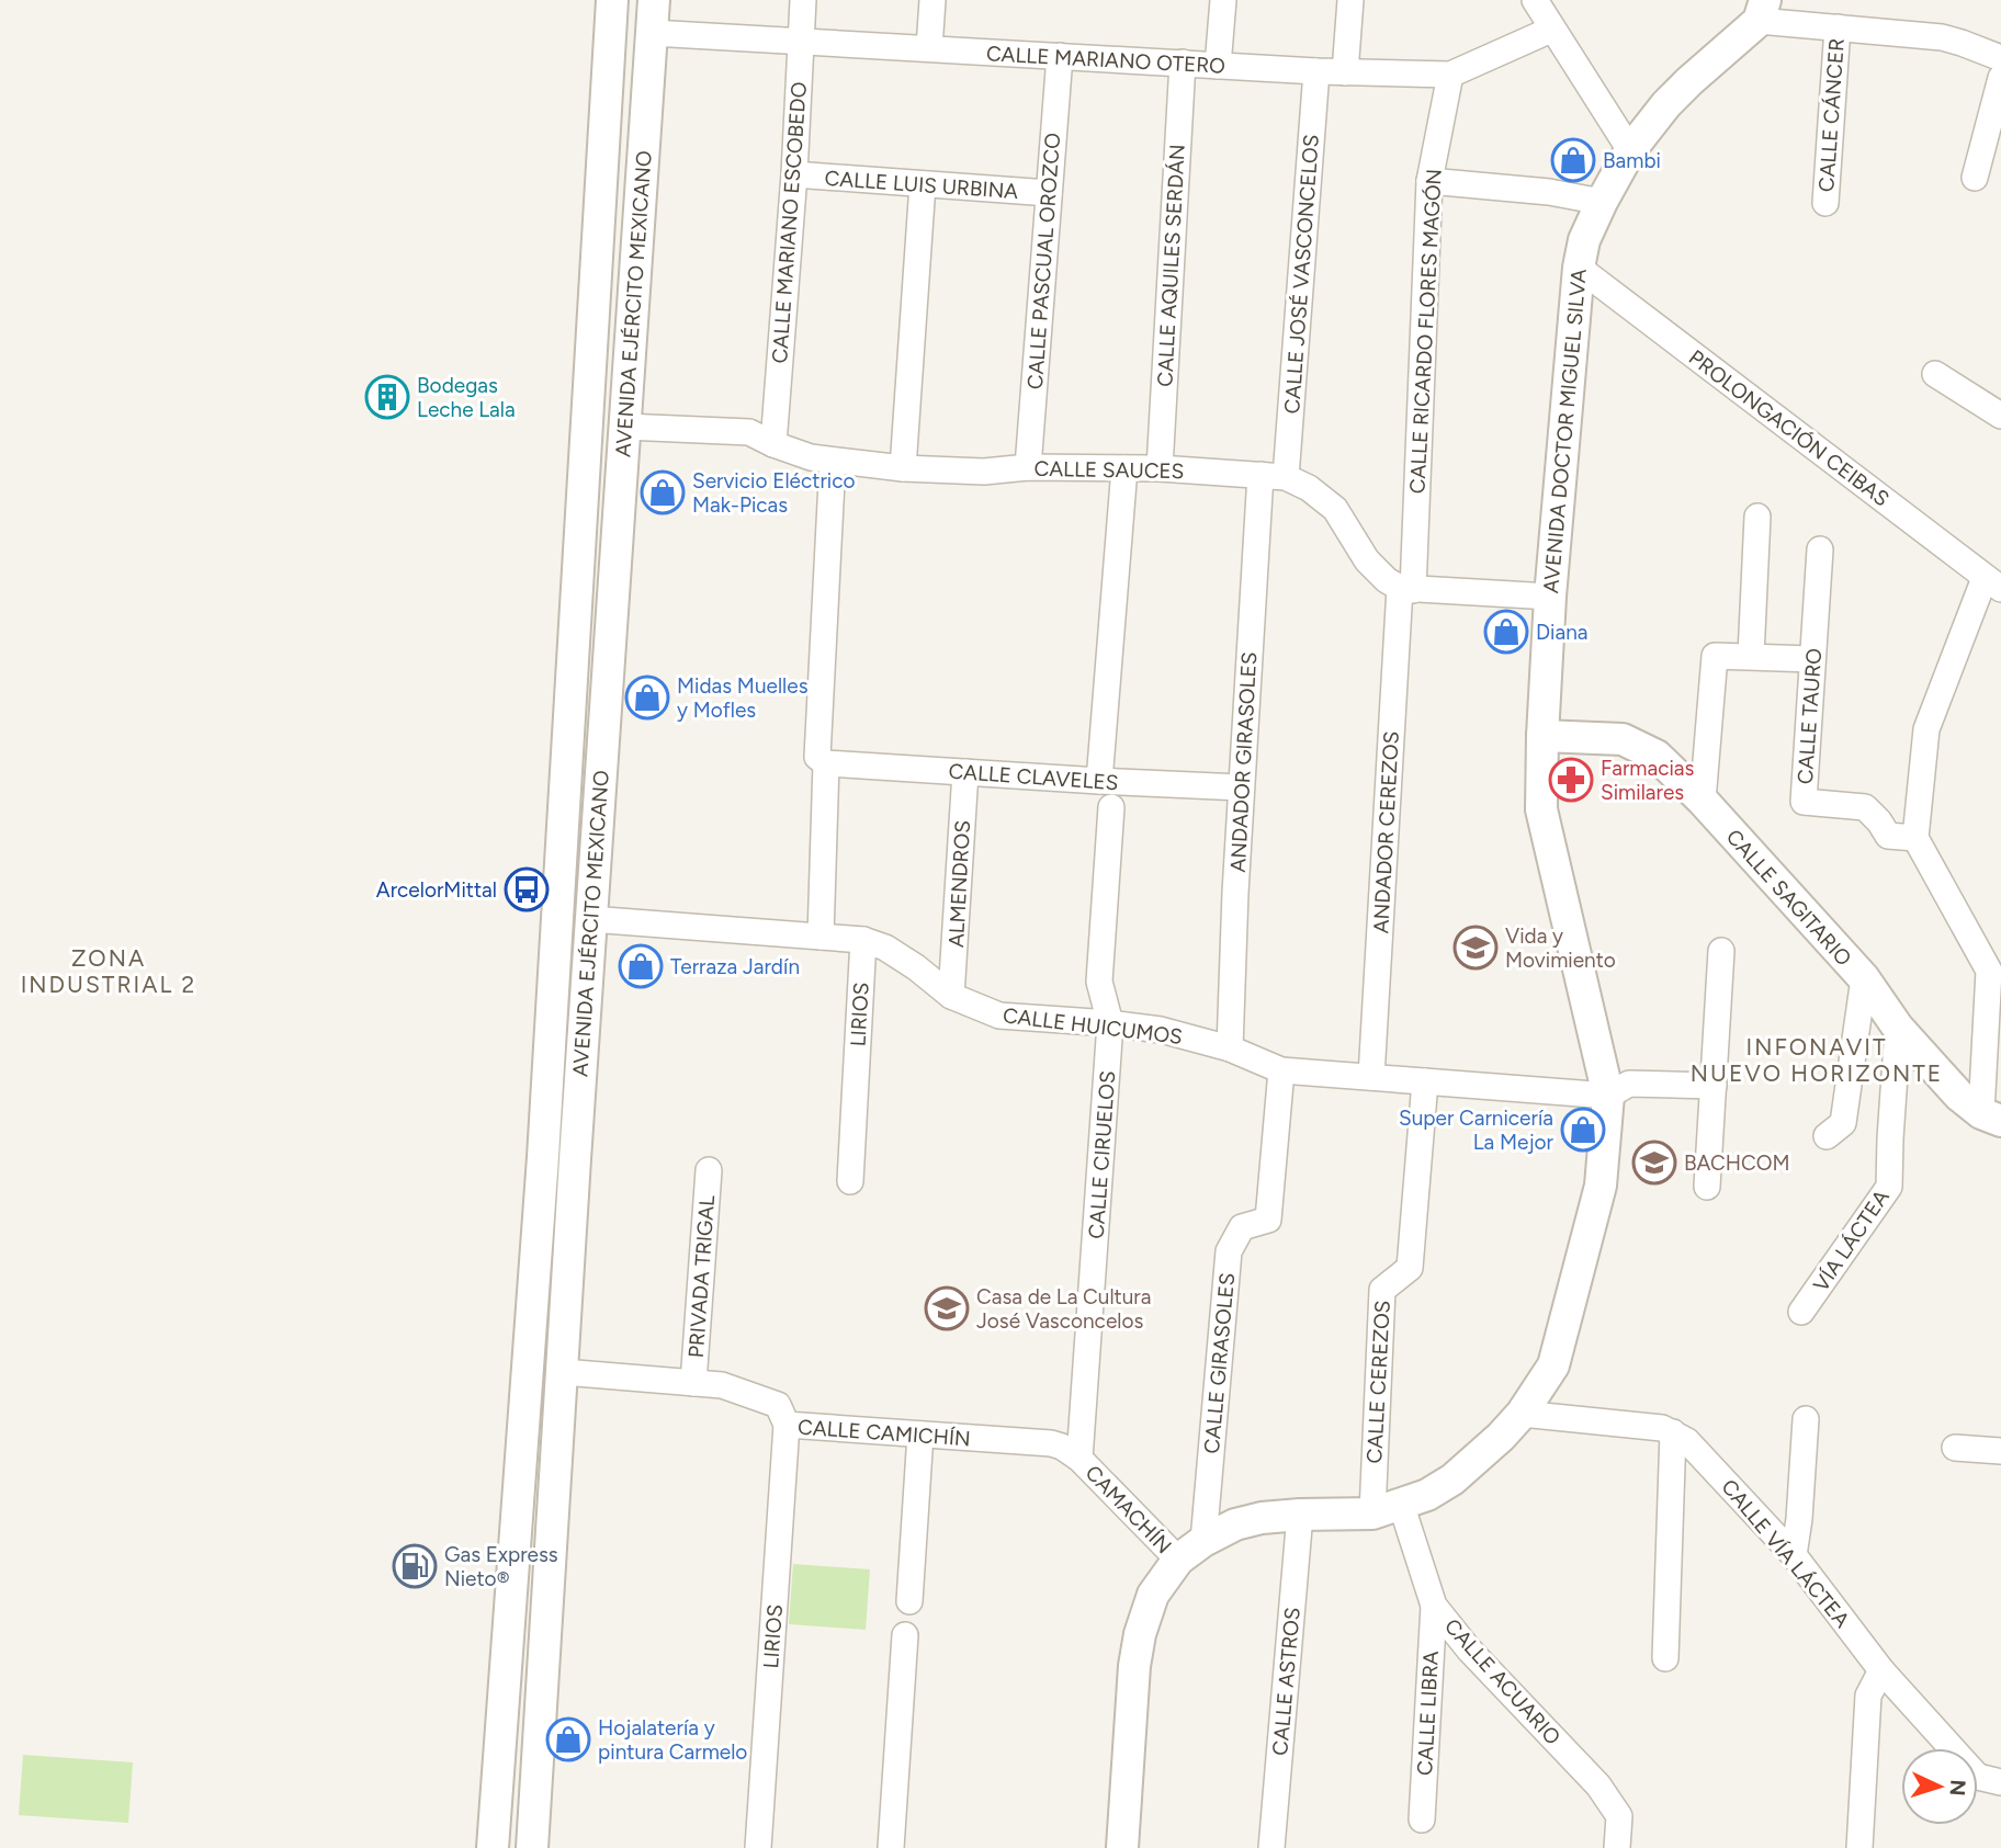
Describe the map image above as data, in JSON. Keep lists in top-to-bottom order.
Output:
{
  "streets": {
    "street": [
      "CALLE MARIANO OTERO",
      "CALLE CÁNCER",
      "CALLE LUIS URBINA",
      "CALLE MARIANO ESCOBEDO",
      "CALLE PASCUAL OROZCO",
      "CALLE AQUILES SERDÁN",
      "CALLE JOSÉ VASCONCELOS",
      "AVENIDA EJÉRCITO MEXICANO",
      "CALLE RICARDO FLORES MAGÓN",
      "PROLONGACIÓN CEIBAS",
      "AVENIDA DOCTOR MIGUEL SILVA",
      "CALLE SAUCES",
      "CALLE TAURO",
      "ANDADOR GIRASOLES",
      "CALLE CLAVELES",
      "ANDADOR CEREZOS",
      "ALMENDROS",
      "CALLE SAGITARIO",
      "LIRIOS",
      "CALLE HUICUMOS",
      "CALLE CIRUELOS",
      "VÍA LÁCTEA",
      "PRIVADA TRIGAL",
      "CALLE GIRASOLES",
      "CALLE CEREZOS",
      "CALLE CAMICHÍN",
      "CAMACHÍN",
      "CALLE VÍA LÁCTEA",
      "CALLE ASTROS",
      "CALLE ACUARIO",
      "CALLE LIBRA"
    ]
  },
  "crossings": [
    ["CALLE MARIANO OTERO", "CALLE MARIANO ESCOBEDO"],
    ["CALLE MARIANO OTERO", "CALLE PASCUAL OROZCO"],
    ["CALLE MARIANO OTERO", "CALLE AQUILES SERDÁN"],
    ["CALLE MARIANO OTERO", "CALLE JOSÉ VASCONCELOS"],
    ["CALLE MARIANO OTERO", "AVENIDA EJÉRCITO MEXICANO"],
    ["CALLE MARIANO OTERO", "CALLE RICARDO FLORES MAGÓN"],
    ["CALLE LUIS URBINA", "CALLE MARIANO ESCOBEDO"],
    ["CALLE LUIS URBINA", "CALLE PASCUAL OROZCO"],
    ["CALLE MARIANO ESCOBEDO", "CALLE SAUCES"],
    ["CALLE PASCUAL OROZCO", "CALLE SAUCES"],
    ["CALLE AQUILES SERDÁN", "CALLE SAUCES"],
    ["CALLE JOSÉ VASCONCELOS", "CALLE SAUCES"],
    ["CALLE JOSÉ VASCONCELOS", "ANDADOR GIRASOLES"],
    ["AVENIDA EJÉRCITO MEXICANO", "CALLE SAUCES"],
    ["AVENIDA EJÉRCITO MEXICANO", "CALLE HUICUMOS"],
    ["AVENIDA EJÉRCITO MEXICANO", "CALLE CAMICHÍN"],
    ["CALLE RICARDO FLORES MAGÓN", "CALLE SAUCES"],
    ["CALLE RICARDO FLORES MAGÓN", "ANDADOR CEREZOS"],
    ["PROLONGACIÓN CEIBAS", "AVENIDA DOCTOR MIGUEL SILVA"],
    ["AVENIDA DOCTOR MIGUEL SILVA", "CALLE SAGITARIO"],
    ["AVENIDA DOCTOR MIGUEL SILVA", "CALLE HUICUMOS"],
    ["AVENIDA DOCTOR MIGUEL SILVA", "CALLE GIRASOLES"],
    ["AVENIDA DOCTOR MIGUEL SILVA", "CALLE CEREZOS"],
    ["AVENIDA DOCTOR MIGUEL SILVA", "CAMACHÍN"],
    ["AVENIDA DOCTOR MIGUEL SILVA", "CALLE VÍA LÁCTEA"],
    ["AVENIDA DOCTOR MIGUEL SILVA", "CALLE ASTROS"],
    ["AVENIDA DOCTOR MIGUEL SILVA", "CALLE ACUARIO"],
    ["CALLE SAUCES", "ANDADOR GIRASOLES"],
    ["CALLE SAUCES", "ANDADOR CEREZOS"],
    ["ANDADOR GIRASOLES", "CALLE CLAVELES"],
    ["ANDADOR GIRASOLES", "CALLE HUICUMOS"],
    ["CALLE CLAVELES", "ALMENDROS"],
    ["ANDADOR CEREZOS", "CALLE HUICUMOS"],
    ["ALMENDROS", "CALLE HUICUMOS"],
    ["CALLE SAGITARIO", "VÍA LÁCTEA"],
    ["LIRIOS", "CALLE HUICUMOS"],
    ["LIRIOS", "CALLE CAMICHÍN"],
    ["CALLE HUICUMOS", "CALLE CIRUELOS"],
    ["CALLE HUICUMOS", "CALLE GIRASOLES"],
    ["CALLE HUICUMOS", "CALLE CEREZOS"],
    ["CALLE CIRUELOS", "CALLE CAMICHÍN"],
    ["CALLE CIRUELOS", "CAMACHÍN"],
    ["PRIVADA TRIGAL", "CALLE CAMICHÍN"],
    ["CALLE CEREZOS", "CALLE ACUARIO"],
    ["CALLE CAMICHÍN", "CAMACHÍN"],
    ["CALLE ACUARIO", "CALLE LIBRA"]
  ],
  "districts": ["ZONA INDUSTRIAL 2", "INFONAVIT NUEVO HORIZONTE"],
  "places": {
    "shop": [
      "Bambi",
      "Servicio Eléctrico Mak-Picas",
      "Diana",
      "Midas Muelles y Mofles",
      "Terraza Jardín",
      "Super Carnicería La Mejor",
      "Hojalatería y pintura Carmelo"
    ],
    "building": ["Bodegas Leche Lala"],
    "pharmacy": ["Farmacias Similares"],
    "bus stop": ["ArcelorMittal"],
    "school or university": ["Vida y Movimiento", "BACHCOM", "Casa de La Cultura José Vasconcelos"],
    "fuel station": ["Gas Express Nieto®"]
  },
  "north": "right"
}
